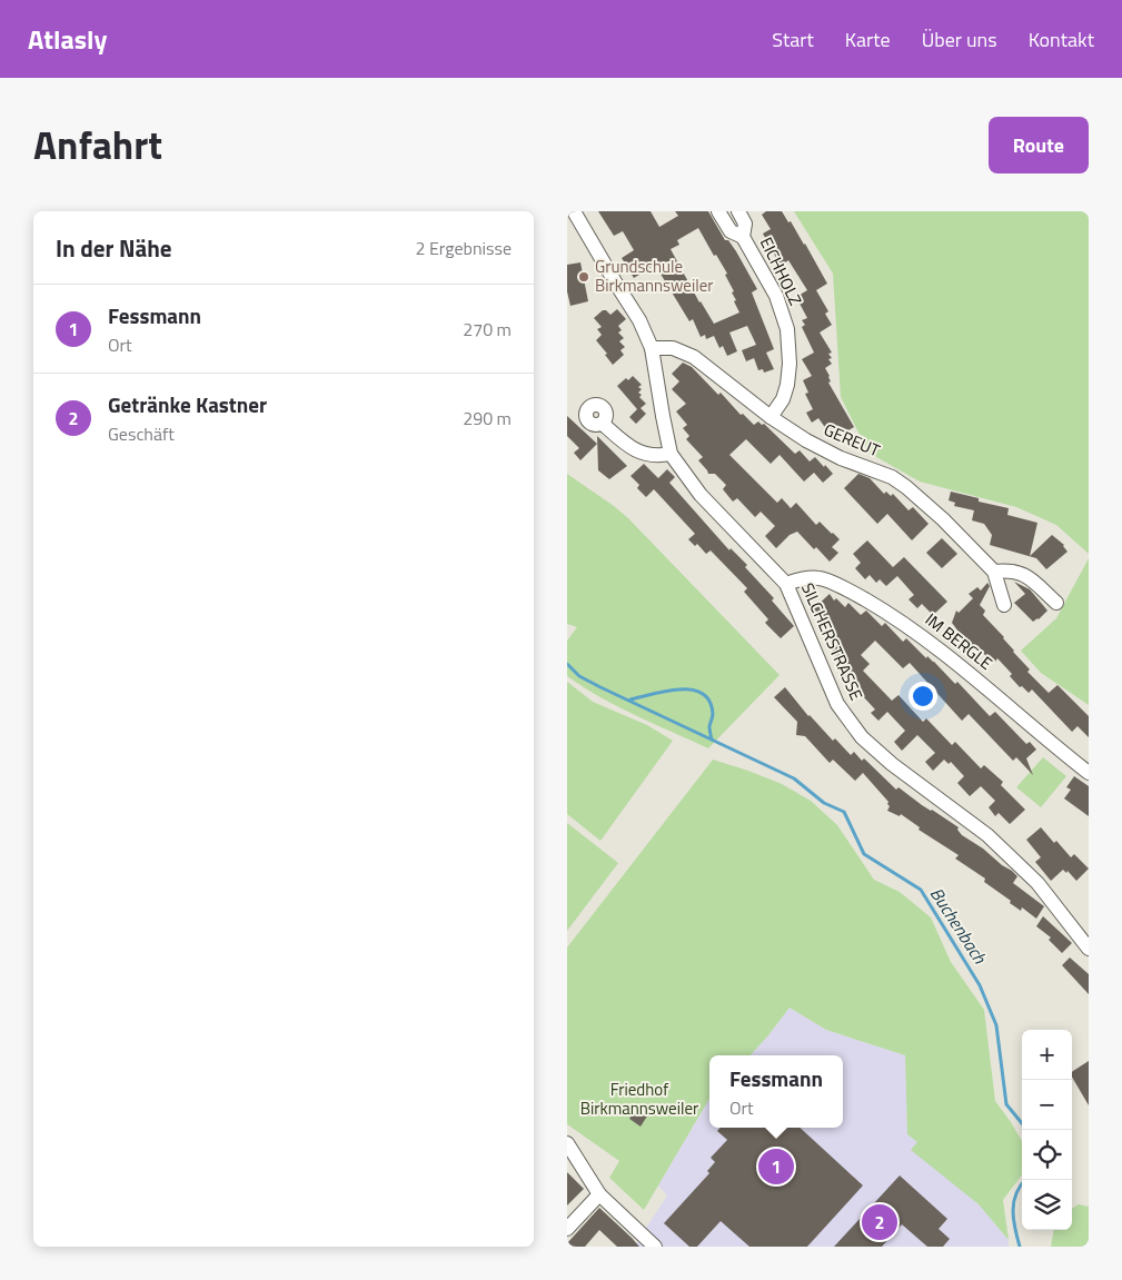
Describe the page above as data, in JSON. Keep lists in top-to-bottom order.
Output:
{
  "streets": {
    "street": [
      "EICHHOLZ",
      "GEREUT",
      "SILCHERSTRASSE",
      "IM BERGLE"
    ]
  },
  "crossings": [
    ["EICHHOLZ", "GEREUT"],
    ["GEREUT", "SILCHERSTRASSE"],
    ["SILCHERSTRASSE", "IM BERGLE"]
  ],
  "water": ["Buchenbach"],
  "parks": ["Friedhof Birkmannsweiler"],
  "places": ["Grundschule Birkmannsweiler"],
  "page": {
    "header": "Atlasly",
    "nav": [
      "Start",
      "Karte",
      "Über uns",
      "Kontakt"
    ],
    "title": "Anfahrt",
    "buttons": "Route",
    "heading": ["In der Nähe", "2 Ergebnisse"],
    "list": [
      {
        "mark": "1",
        "name": "Fessmann",
        "note": "Ort",
        "value": "270 m"
      },
      {
        "mark": "2",
        "name": "Getränke Kastner",
        "note": "Geschäft",
        "value": "290 m"
      }
    ],
    "map_buttons": ["+", "−"],
    "popup": ["Fessmann", "Ort"],
    "pins": ["1", "2"]
  }
}
